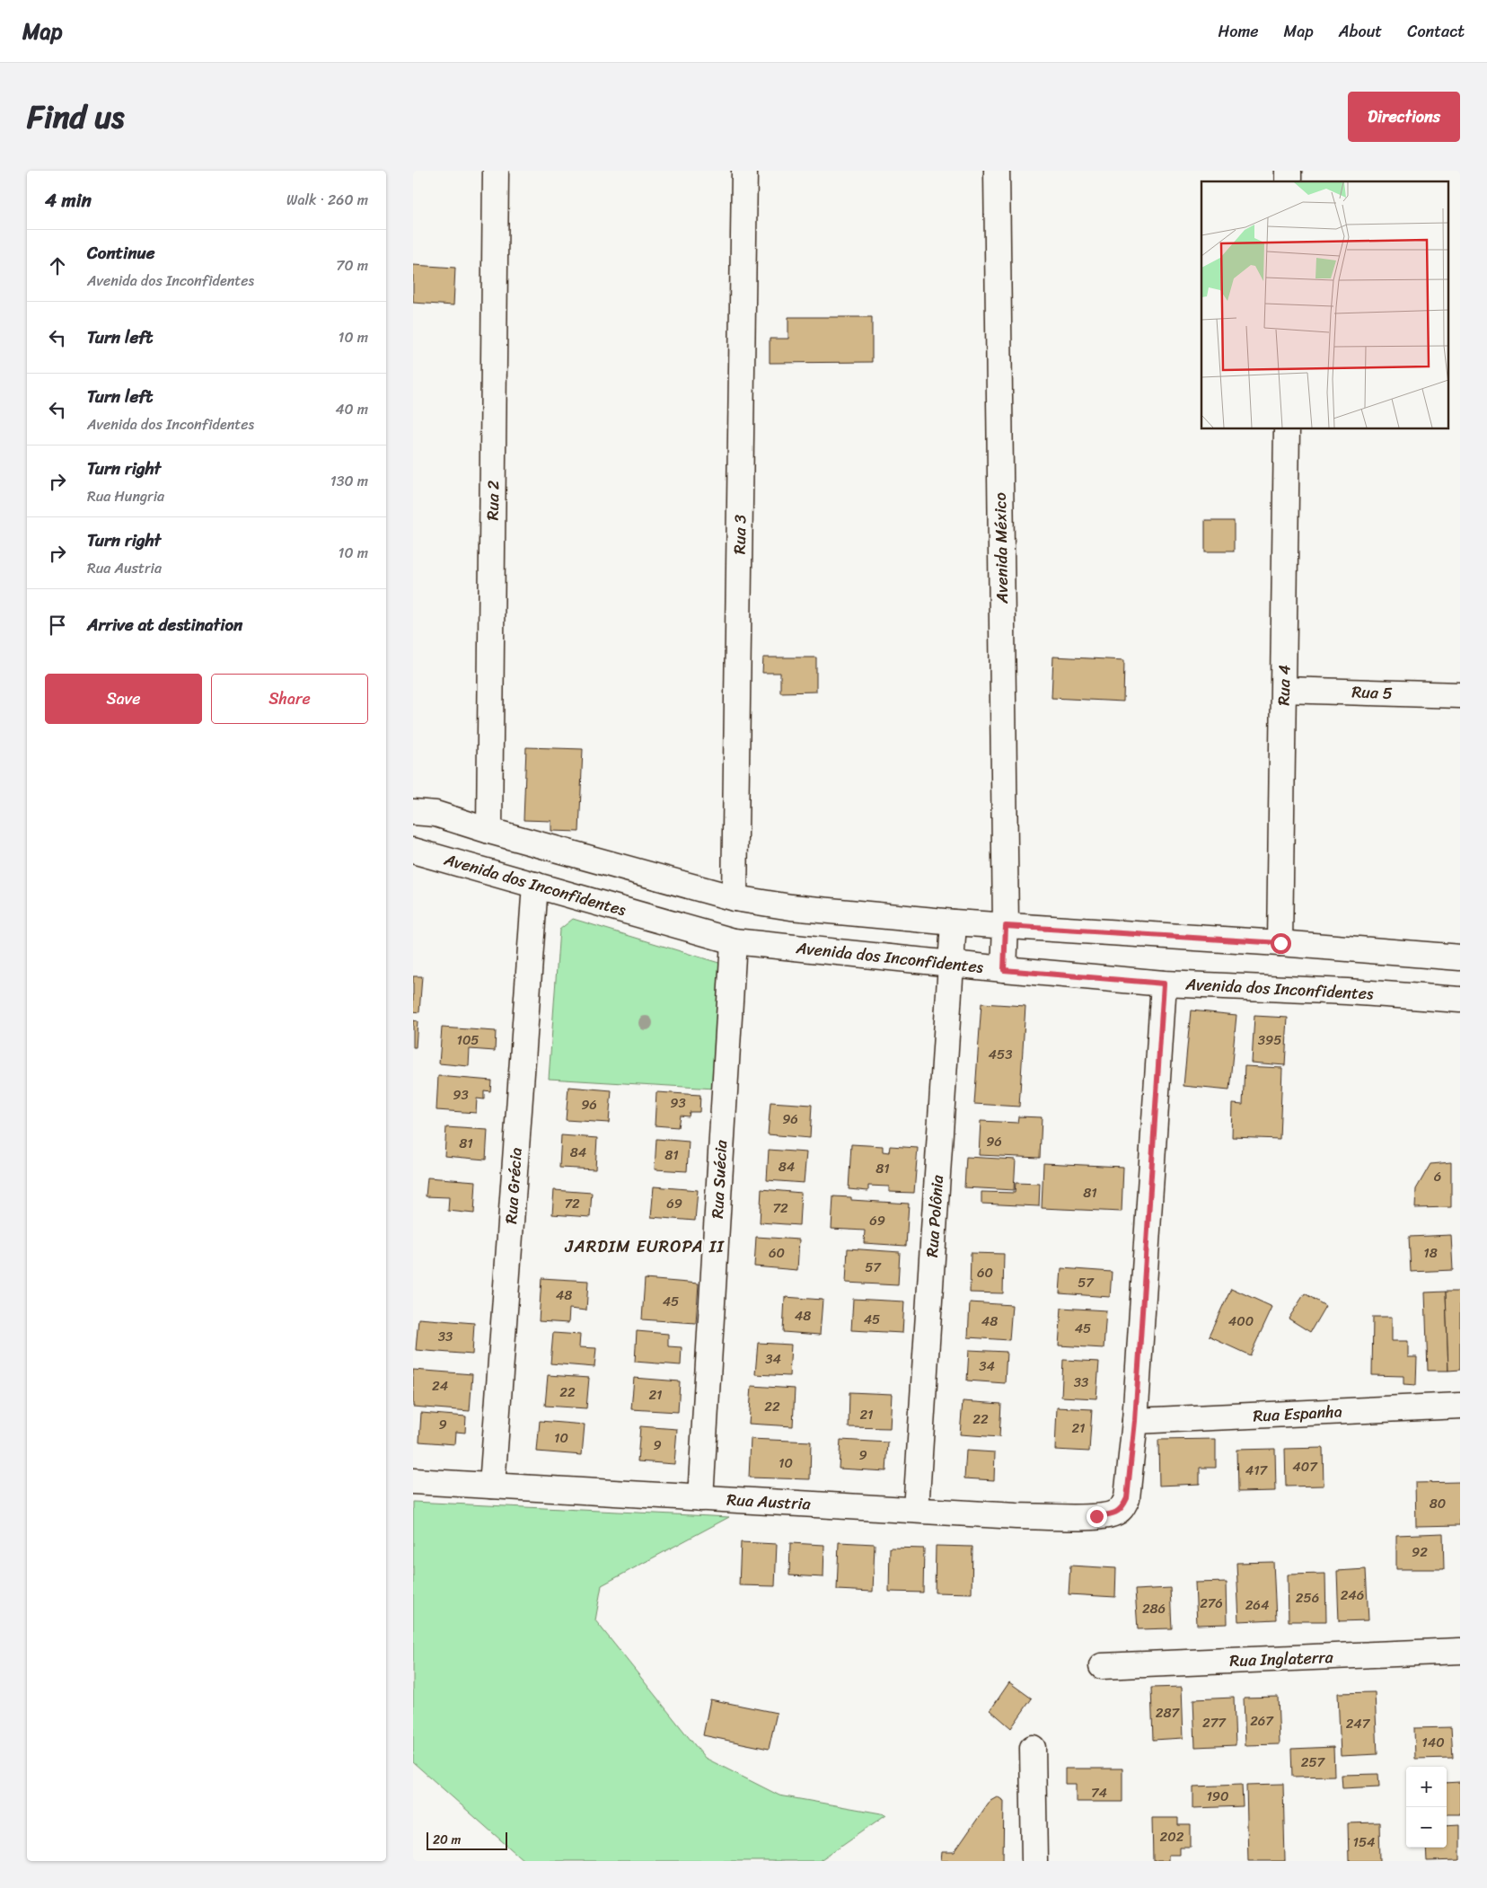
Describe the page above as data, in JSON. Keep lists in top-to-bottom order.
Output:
{
  "streets": {
    "street": [
      "Rua 2",
      "Rua 3",
      "Avenida México",
      "Rua 4",
      "Rua 5",
      "Avenida dos Inconfidentes",
      "Rua Suécia",
      "Rua Grécia",
      "Rua Polônia",
      "Rua Espanha",
      "Rua Austria",
      "Rua Inglaterra"
    ]
  },
  "crossings": [
    ["Avenida México", "Avenida dos Inconfidentes"],
    ["Rua 4", "Rua 5"],
    ["Avenida dos Inconfidentes", "Rua Suécia"],
    ["Avenida dos Inconfidentes", "Rua Grécia"],
    ["Avenida dos Inconfidentes", "Rua Polônia"],
    ["Rua Suécia", "Rua Austria"],
    ["Rua Grécia", "Rua Austria"],
    ["Rua Polônia", "Rua Austria"],
    ["Rua Espanha", "Rua Austria"]
  ],
  "districts": ["JARDIM EUROPA II"],
  "house_numbers": [
    "105",
    "395",
    "453",
    "93",
    "93",
    "96",
    "96",
    "96",
    "81",
    "84",
    "81",
    "84",
    "81",
    "6",
    "81",
    "72",
    "69",
    "72",
    "69",
    "60",
    "18",
    "57",
    "60",
    "57",
    "48",
    "45",
    "48",
    "45",
    "48",
    "400",
    "45",
    "33",
    "34",
    "34",
    "33",
    "24",
    "22",
    "21",
    "22",
    "21",
    "22",
    "9",
    "21",
    "10",
    "9",
    "9",
    "10",
    "407",
    "417",
    "80",
    "92",
    "246",
    "256",
    "276",
    "264",
    "286",
    "287",
    "267",
    "277",
    "247",
    "140",
    "257",
    "74",
    "190",
    "202",
    "154"
  ],
  "scale_bar": "20 m",
  "page": {
    "header": "Map",
    "nav": [
      "Home",
      "Map",
      "About",
      "Contact"
    ],
    "title": "Find us",
    "buttons": [
      "Directions",
      ["Save", "Share"]
    ],
    "heading": ["4 min", "Walk · 260 m"],
    "list": [
      ["Continue", "Avenida dos Inconfidentes", "70 m"],
      ["Turn left", "10 m"],
      ["Turn left", "Avenida dos Inconfidentes", "40 m"],
      ["Turn right", "Rua Hungria", "130 m"],
      ["Turn right", "Rua Austria", "10 m"],
      "Arrive at destination"
    ],
    "map_buttons": ["+", "−"],
    "scale": "20 m"
  }
}
